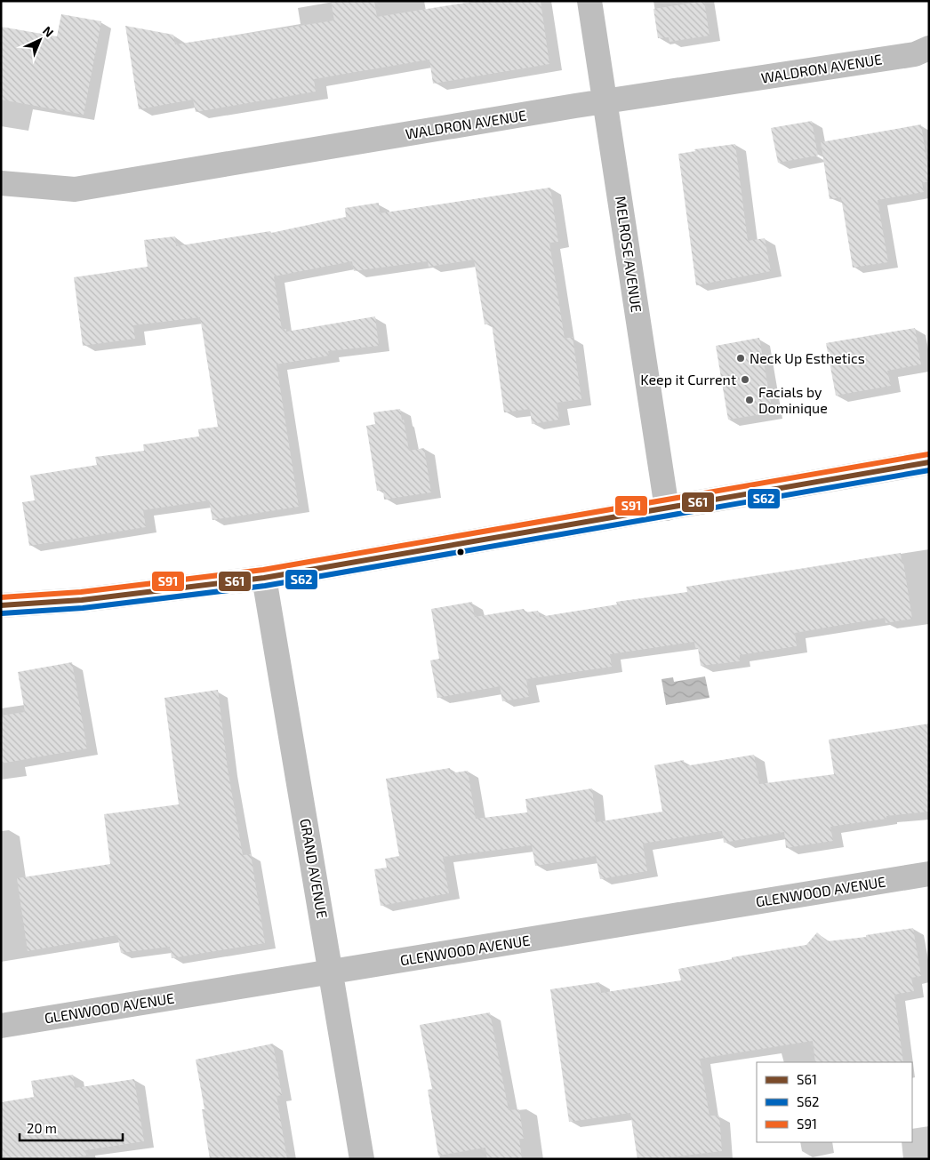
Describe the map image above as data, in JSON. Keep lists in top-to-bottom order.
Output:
{
  "streets": {
    "street": [
      "WALDRON AVENUE",
      "MELROSE AVENUE",
      "GRAND AVENUE",
      "GLENWOOD AVENUE"
    ]
  },
  "crossings": [
    ["WALDRON AVENUE", "MELROSE AVENUE"],
    ["GRAND AVENUE", "GLENWOOD AVENUE"]
  ],
  "places": ["Neck Up Esthetics", "Keep it Current", "Facials by Dominique"],
  "lines": ["transit line S91", "transit line S61", "transit line S62"],
  "legend": ["S61", "S62", "S91"],
  "scale_bar": "20 m",
  "north": "top right"
}
